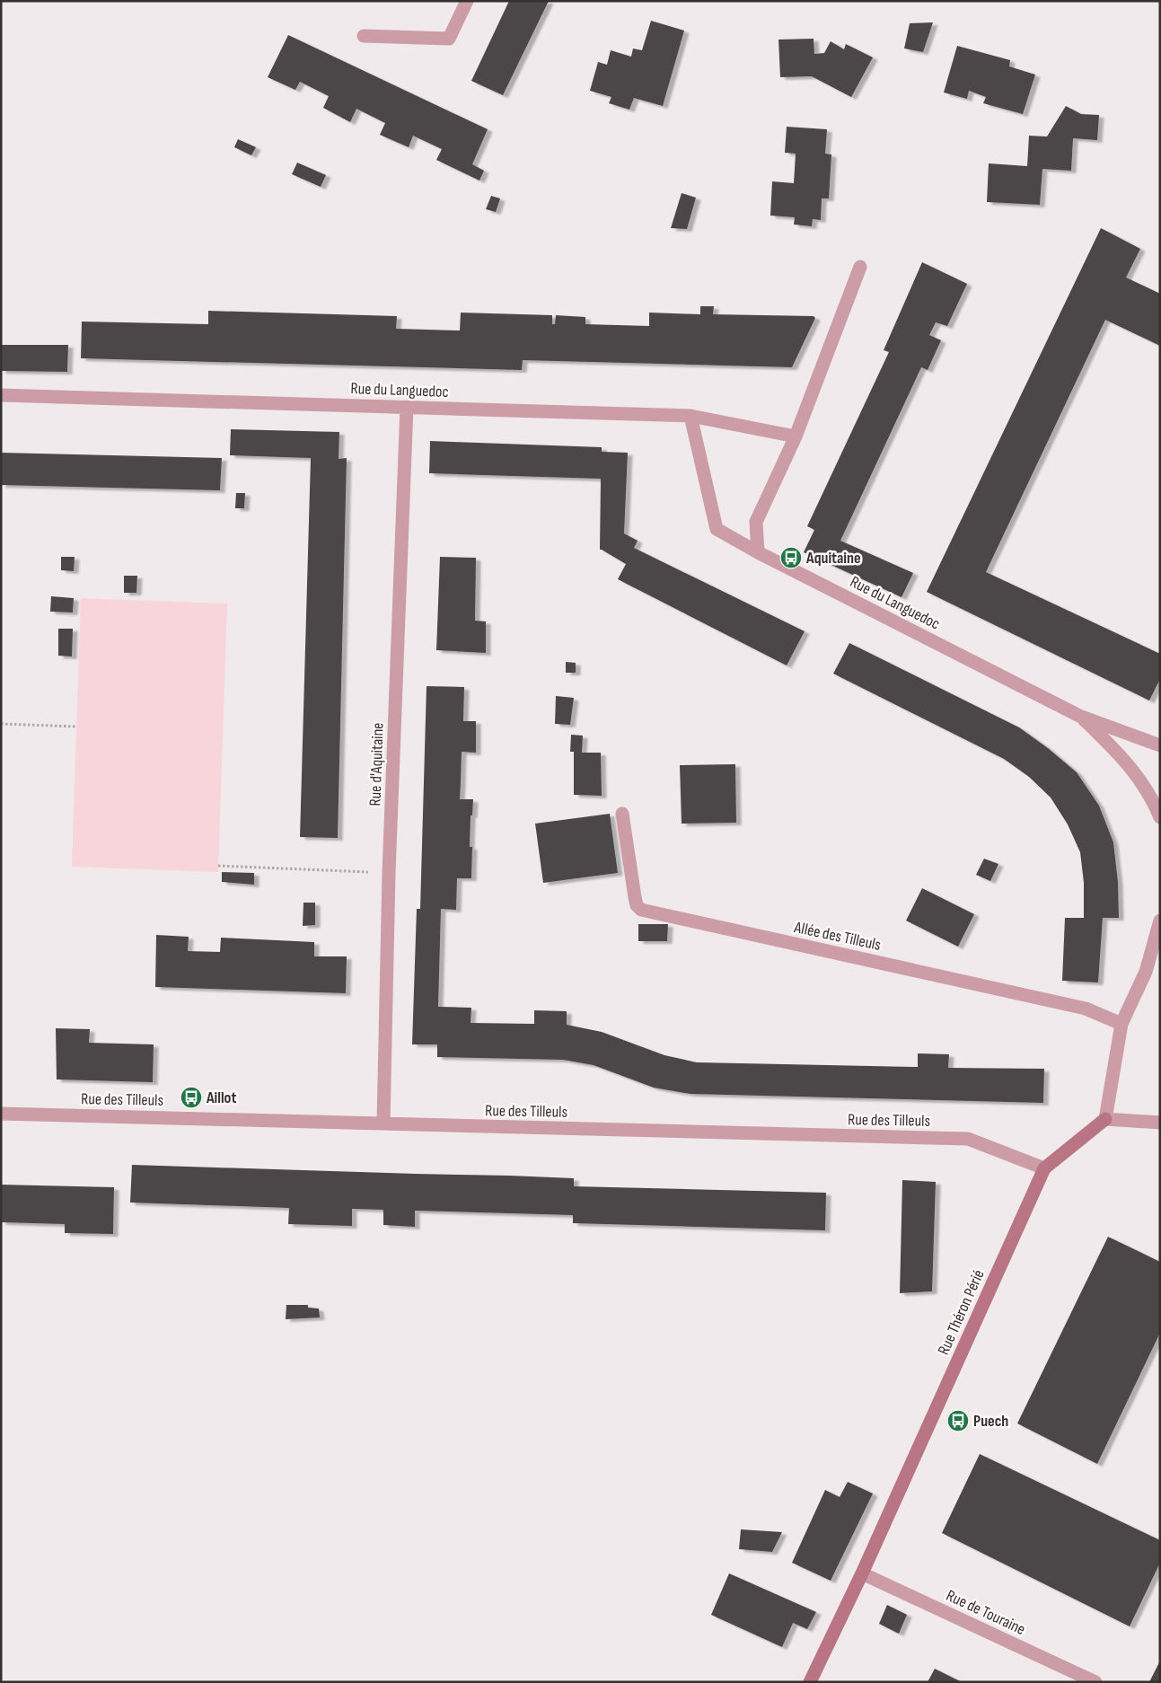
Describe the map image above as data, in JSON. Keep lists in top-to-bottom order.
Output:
{
  "streets": {
    "street": [
      "Rue du Languedoc",
      "Rue d'Aquitaine",
      "Allée des Tilleuls",
      "Rue des Tilleuls",
      "Rue Théron Périé",
      "Rue de Touraine"
    ]
  },
  "crossings": [
    ["Rue du Languedoc", "Rue d'Aquitaine"],
    ["Rue d'Aquitaine", "Rue des Tilleuls"],
    ["Rue des Tilleuls", "Rue Théron Périé"],
    ["Rue Théron Périé", "Rue de Touraine"]
  ],
  "places": {
    "bus stop": ["Aquitaine", "Aillot", "Puech"]
  }
}
